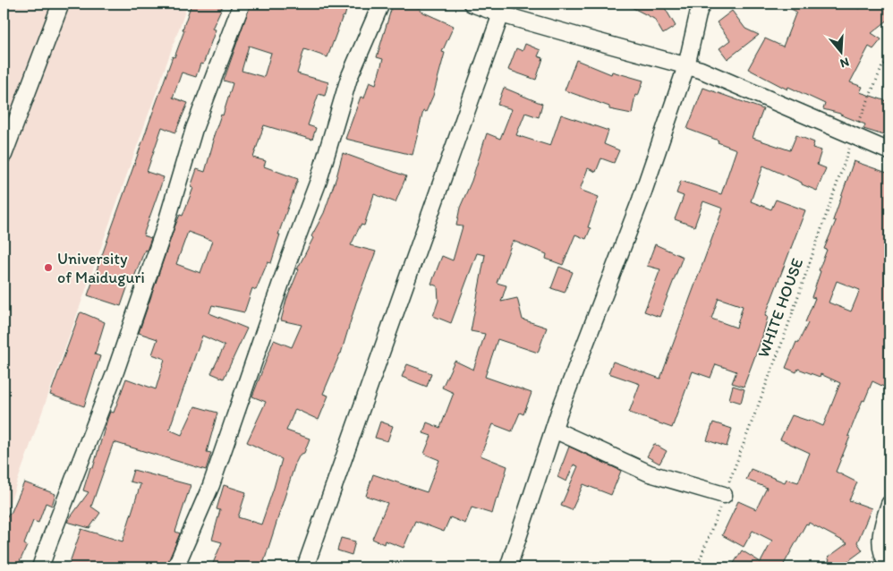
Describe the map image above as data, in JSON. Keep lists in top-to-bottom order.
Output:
{
  "streets": {
    "path": ["WHITE HOUSE"]
  },
  "places": ["University of Maiduguri"],
  "north": "bottom"
}
